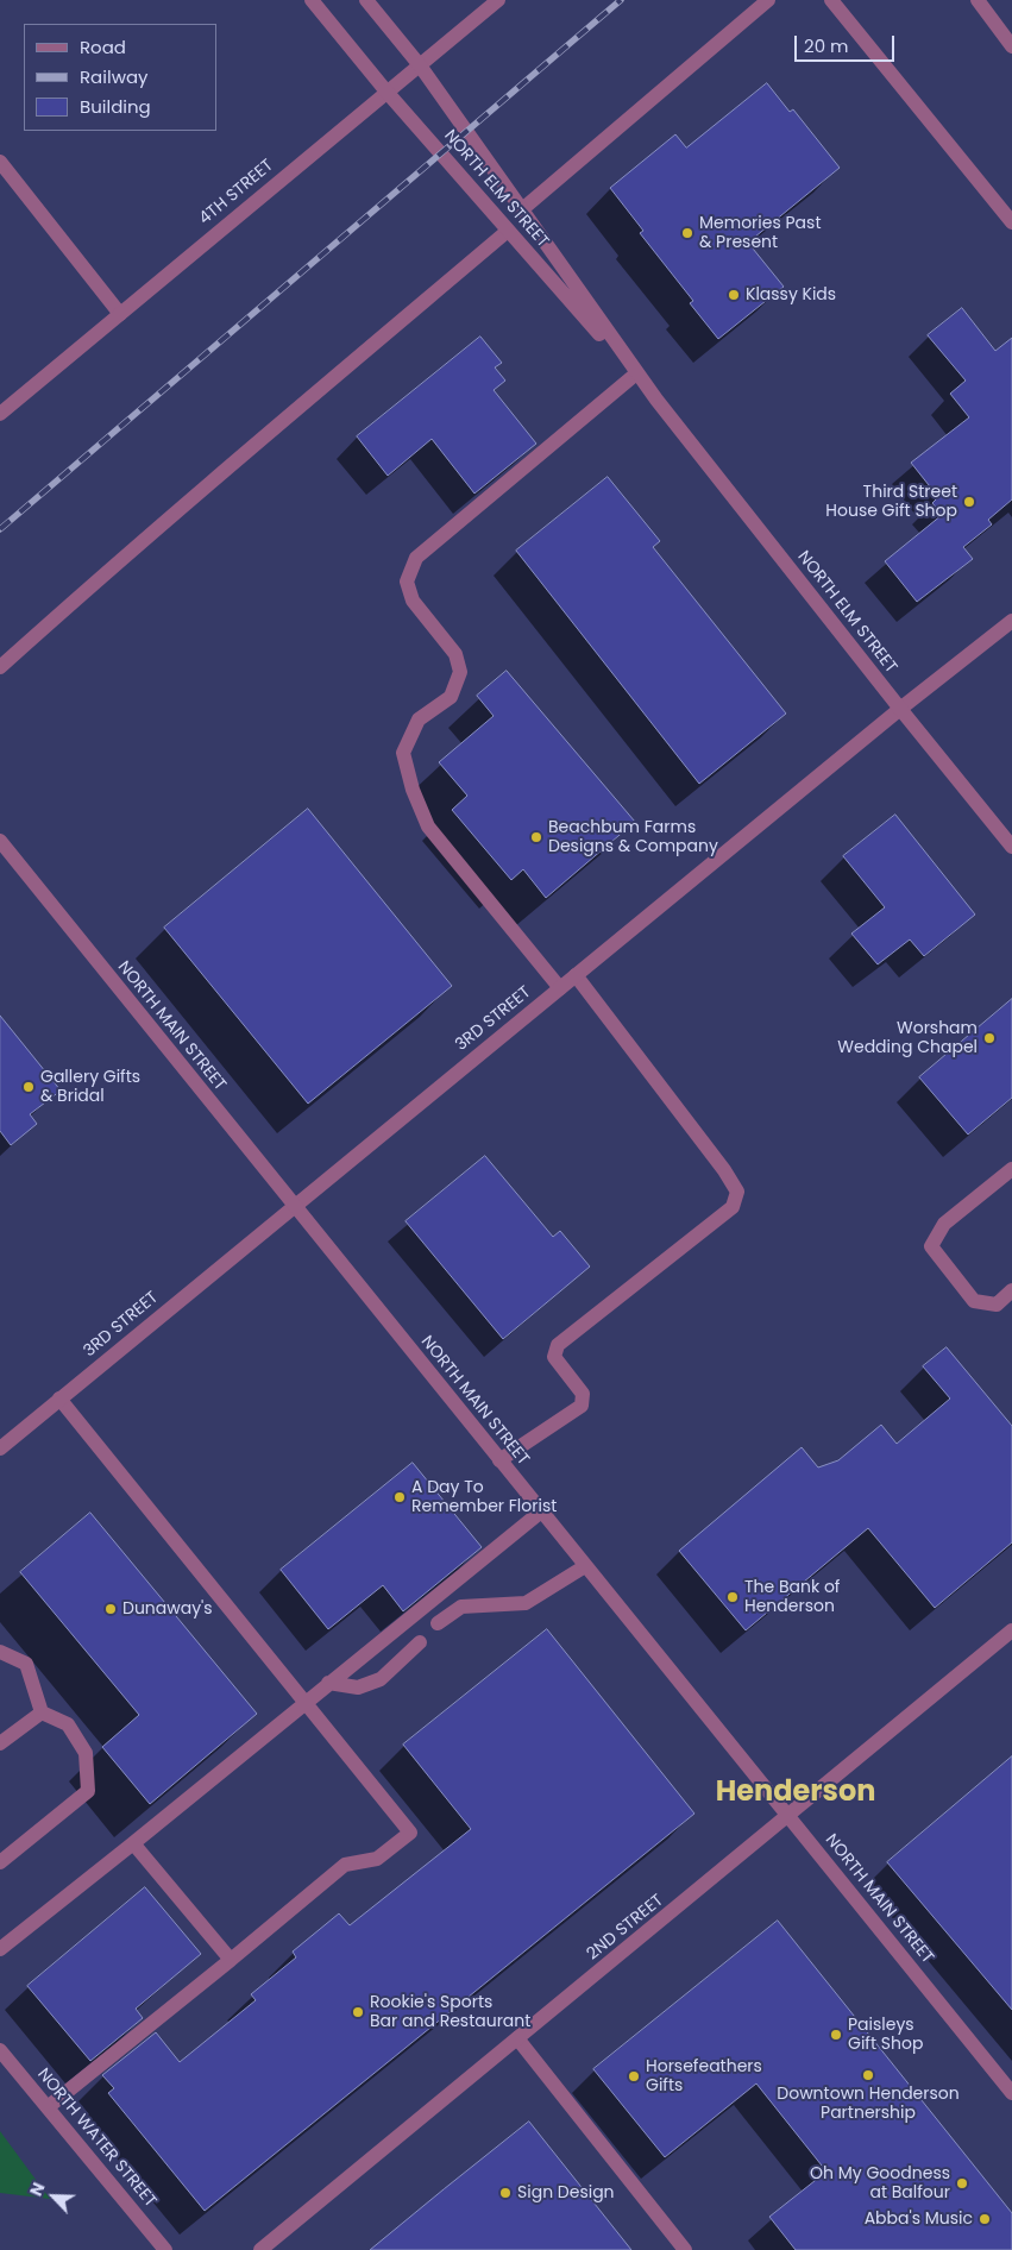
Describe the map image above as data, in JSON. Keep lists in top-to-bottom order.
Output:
{
  "streets": {
    "street": [
      "NORTH ELM STREET",
      "4TH STREET",
      "3RD STREET",
      "NORTH MAIN STREET",
      "2ND STREET",
      "NORTH WATER STREET"
    ]
  },
  "crossings": [
    ["NORTH ELM STREET", "4TH STREET"],
    ["NORTH ELM STREET", "3RD STREET"],
    ["3RD STREET", "NORTH MAIN STREET"],
    ["NORTH MAIN STREET", "2ND STREET"]
  ],
  "districts": ["Henderson"],
  "places": [
    "Memories Past & Present",
    "Klassy Kids",
    "Third Street House Gift Shop",
    "Beachbum Farms Designs & Company",
    "Worsham Wedding Chapel",
    "Gallery Gifts & Bridal",
    "A Day To Remember Florist",
    "The Bank of Henderson",
    "Dunaway's",
    "Rookie's Sports Bar and Restaurant",
    "Paisleys Gift Shop",
    "Downtown Henderson Partnership",
    "Horsefeathers Gifts",
    "Oh My Goodness at Balfour",
    "Sign Design",
    "Abba's Music"
  ],
  "legend": ["Road", "Railway", "Building"],
  "scale_bar": "20 m",
  "north": "top left"
}
